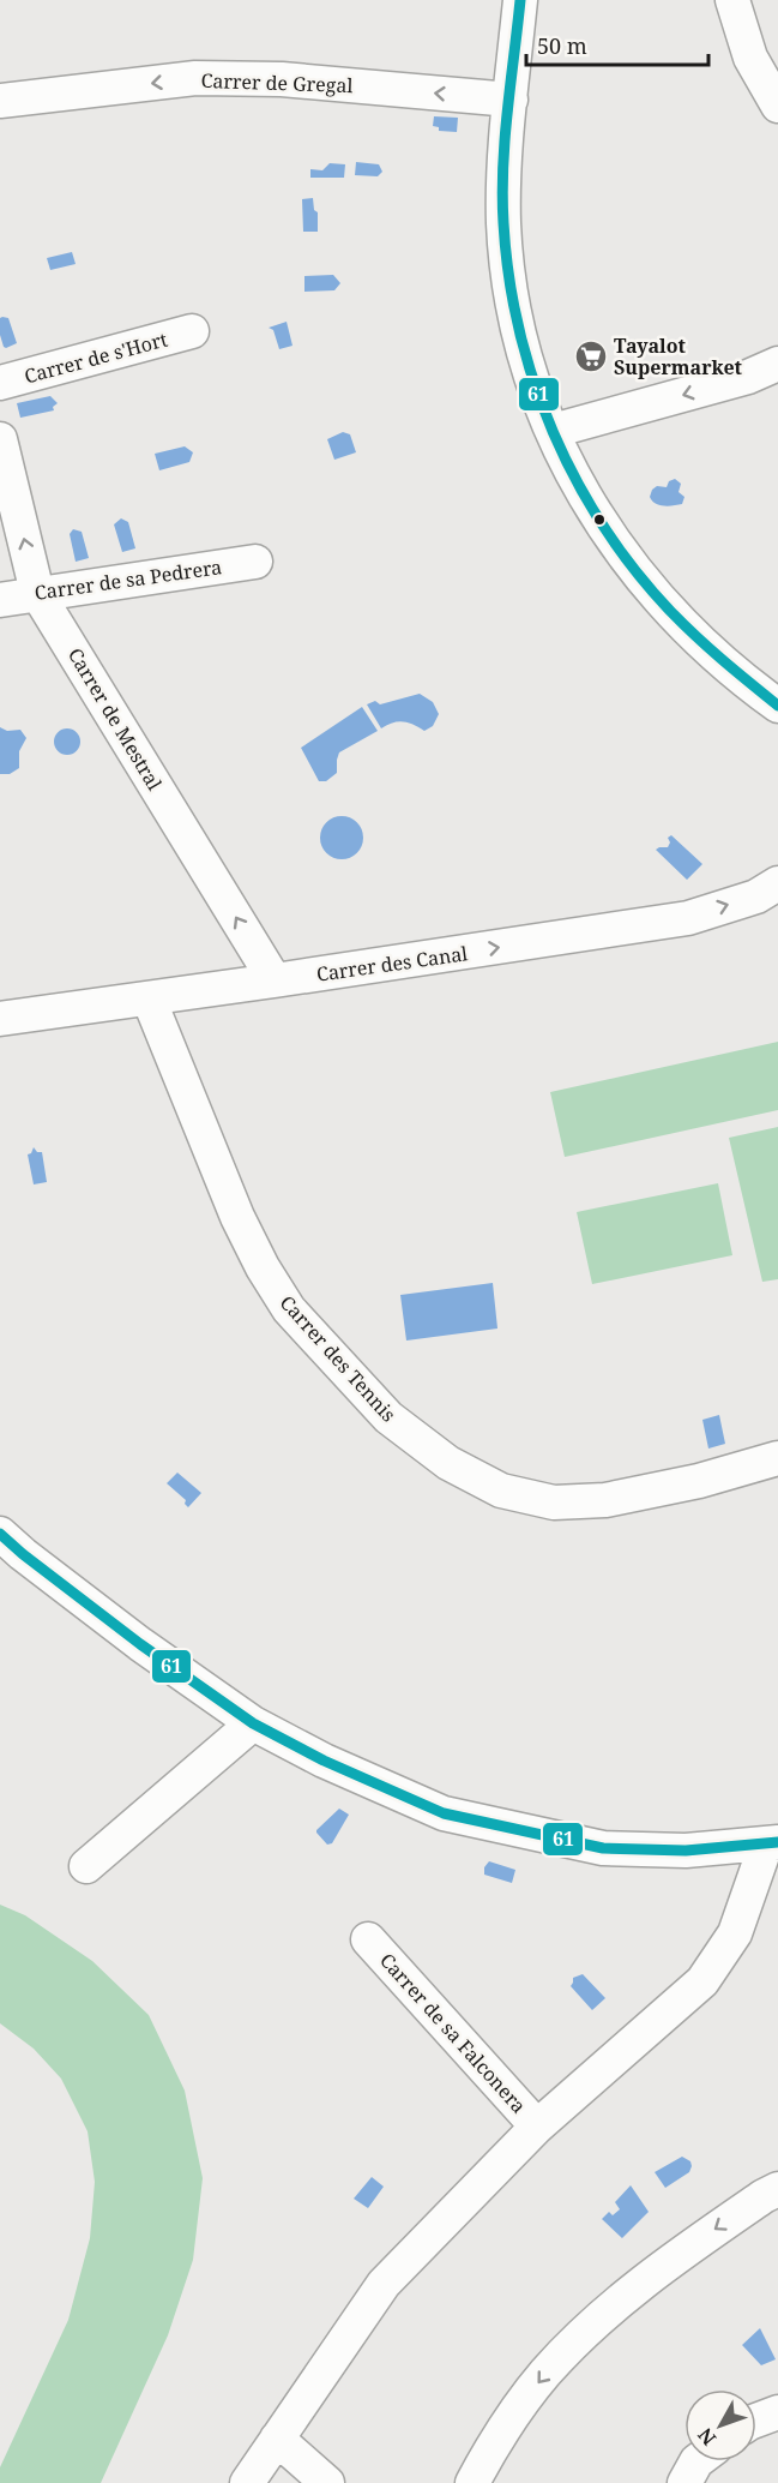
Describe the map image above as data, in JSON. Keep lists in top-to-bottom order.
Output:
{
  "streets": {
    "street": [
      "Carrer de Gregal",
      "Carrer de s'Hort",
      "Carrer de sa Pedrera",
      "Carrer de Mestral",
      "Carrer des Canal",
      "Carrer des Tennis",
      "Carrer de sa Falconera"
    ]
  },
  "crossings": [
    ["Carrer de sa Pedrera", "Carrer de Mestral"],
    ["Carrer de Mestral", "Carrer des Canal"],
    ["Carrer des Canal", "Carrer des Tennis"]
  ],
  "one_way": ["Carrer de Gregal", "Carrer de Mestral", "Carrer des Canal"],
  "places": {
    "supermarket": ["Tayalot Supermarket"]
  },
  "lines": ["transit line 61"],
  "scale_bar": "50 m",
  "north": "bottom left"
}
